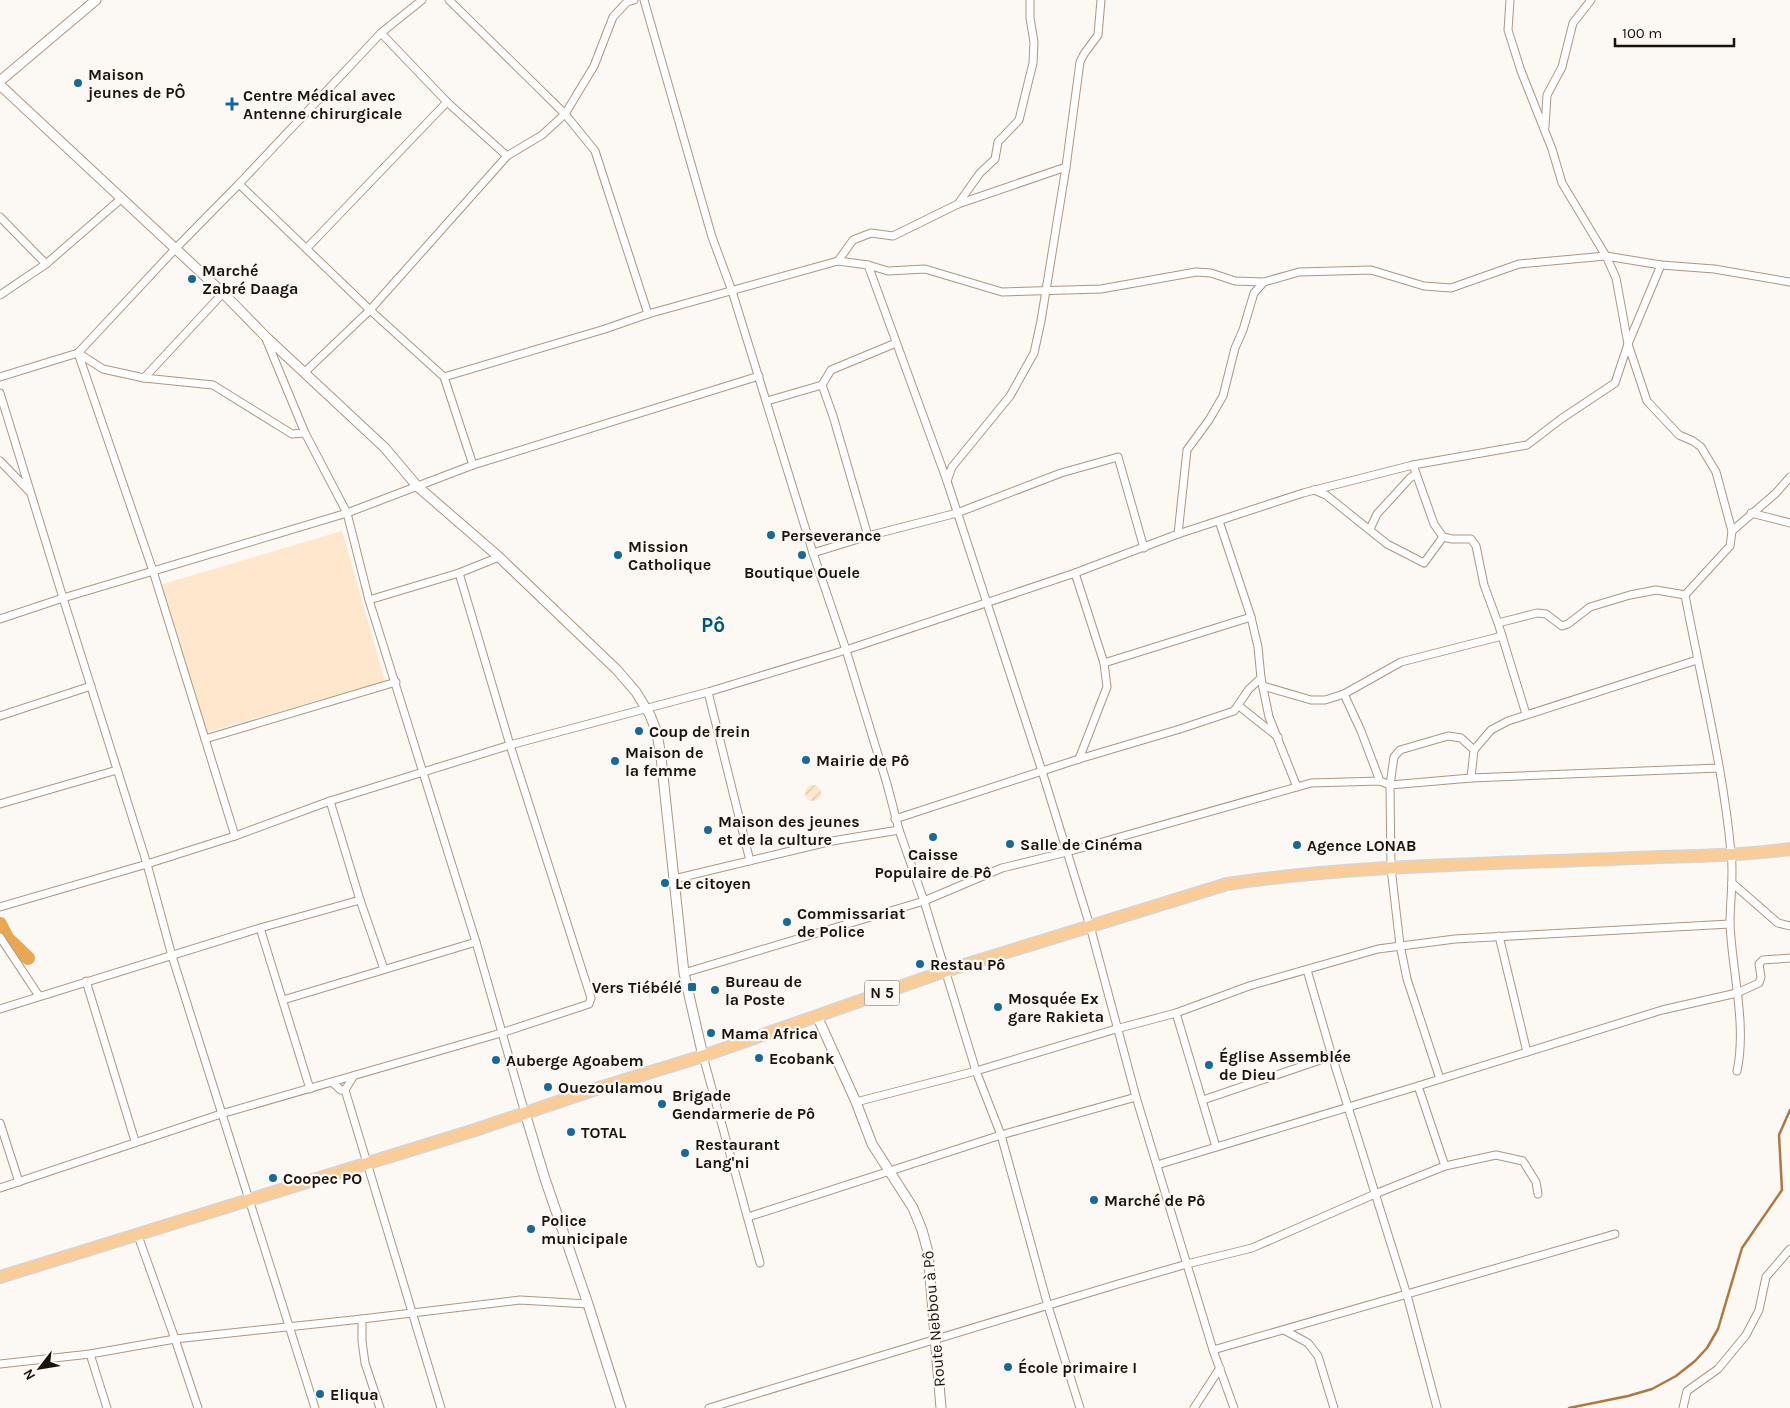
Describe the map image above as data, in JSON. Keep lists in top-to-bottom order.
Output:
{
  "streets": {
    "highway": ["N 5"],
    "main road": ["Route Nebbou à Pô"]
  },
  "crossings": [
    ["N 5", "Route Nebbou à Pô"]
  ],
  "districts": ["Pô"],
  "places": {
    "other": [
      "Maison jeunes de PÔ",
      "Marché Zabré Daaga",
      "Perseverance",
      "Mission Catholique",
      "Boutique Ouele",
      "Coup de frein",
      "Mairie de Pô",
      "Maison de la femme",
      "Maison des jeunes et de la culture",
      "Caisse Populaire de Pô",
      "Salle de Cinéma",
      "Agence LONAB",
      "Le citoyen",
      "Commissariat de Police",
      "Restau Pô",
      "Bureau de la Poste",
      "Mosquée Ex gare Rakieta",
      "Mama Africa",
      "Ecobank",
      "Auberge Agoabem",
      "Église Assemblée de Dieu",
      "Ouezoulamou",
      "Brigade Gendarmerie de Pô",
      "TOTAL",
      "Restaurant Lang'ni",
      "Coopec PO",
      "Marché de Pô",
      "Police municipale",
      "École primaire I",
      "Eliqua"
    ],
    "health": ["Centre Médical avec Antenne chirurgicale"],
    "transit": ["Vers Tiébélé"]
  },
  "scale_bar": "100 m",
  "north": "bottom left"
}
